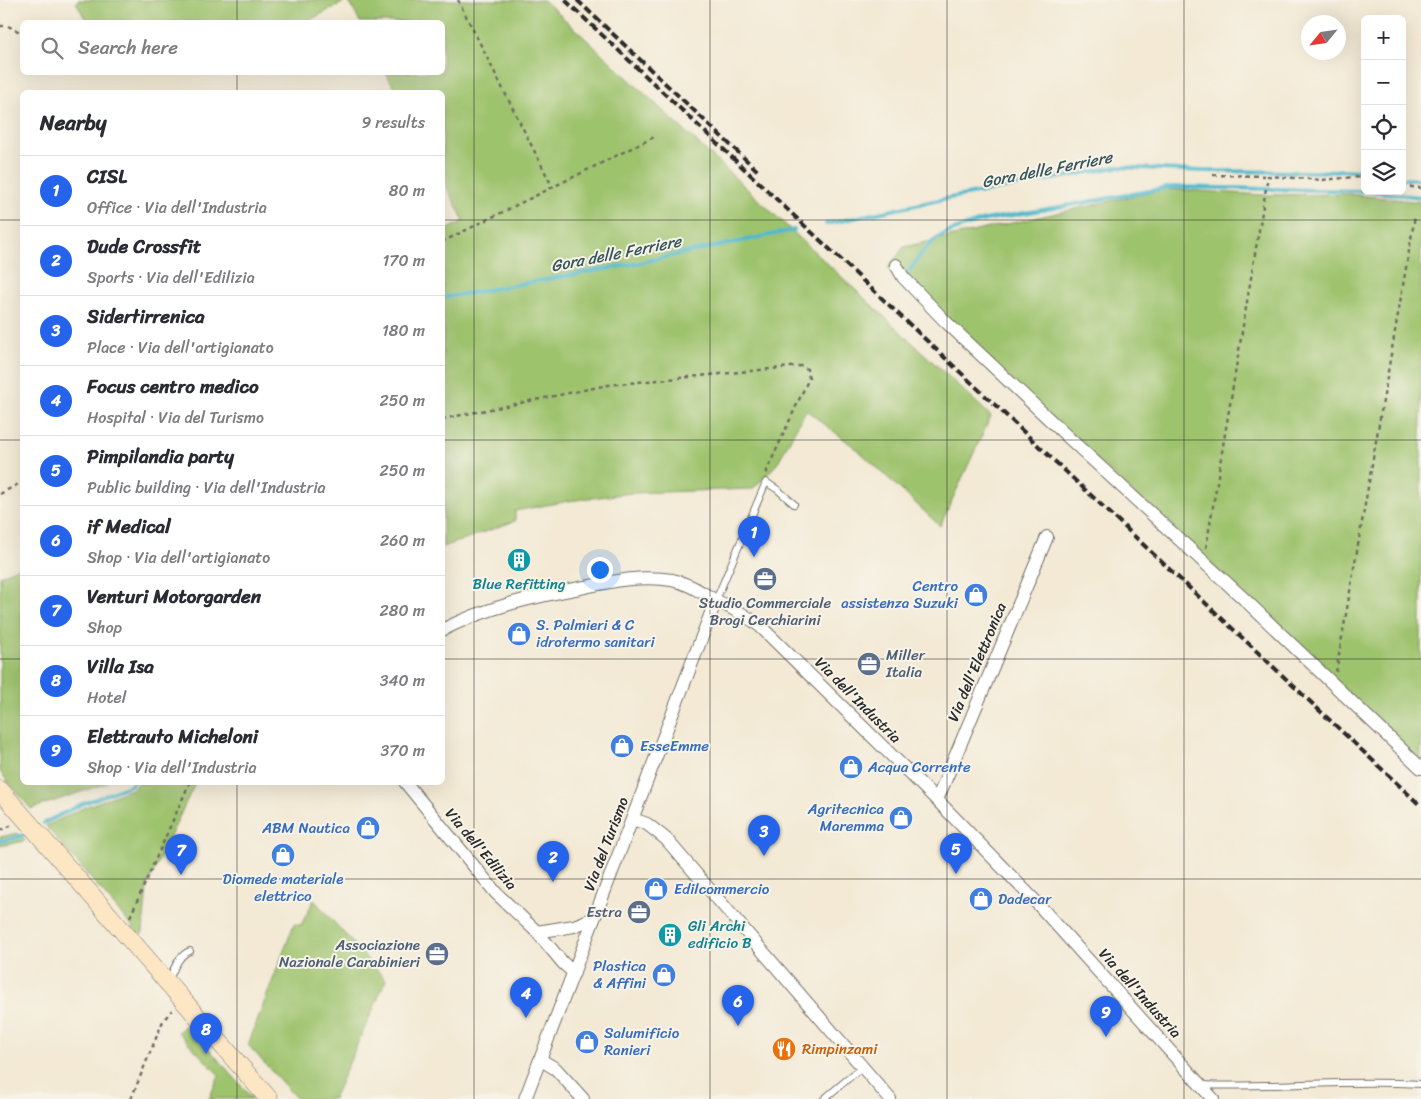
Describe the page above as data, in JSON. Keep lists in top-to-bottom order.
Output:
{
  "streets": {
    "street": [
      "Via dell'Elettronica",
      "Via dell'Industria",
      "Via del Turismo",
      "Via dell'Edilizia"
    ]
  },
  "crossings": [
    ["Via dell'Elettronica", "Via dell'Industria"],
    ["Via dell'Industria", "Via del Turismo"],
    ["Via del Turismo", "Via dell'Edilizia"]
  ],
  "water": ["Gora delle Ferriere"],
  "places": {
    "building": ["Blue Refitting", "Gli Archi edificio B"],
    "office": [
      "Studio Commerciale Brogi Cerchiarini",
      "Miller Italia",
      "Estra",
      "Associazione Nazionale Carabinieri"
    ],
    "shop": [
      "Centro assistenza Suzuki",
      "S. Palmieri & C idrotermo sanitari",
      "EsseEmme",
      "Acqua Corrente",
      "Agritecnica Maremma",
      "ABM Nautica",
      "Diomede materiale elettrico",
      "Edilcommercio",
      "Dadecar",
      "Plastica & Affini",
      "Salumificio Ranieri"
    ],
    "restaurant": ["Rimpinzami"]
  },
  "north": "bottom left",
  "page": {
    "map_buttons": ["+", "−"],
    "search": "Search here",
    "heading": ["Nearby", "9 results"],
    "list": [
      {
        "mark": "1",
        "name": "CISL",
        "note": "Office · Via dell'Industria",
        "value": "80 m"
      },
      {
        "mark": "2",
        "name": "Dude Crossfit",
        "note": "Sports · Via dell'Edilizia",
        "value": "170 m"
      },
      {
        "mark": "3",
        "name": "Sidertirrenica",
        "note": "Place · Via dell'artigianato",
        "value": "180 m"
      },
      {
        "mark": "4",
        "name": "Focus centro medico",
        "note": "Hospital · Via del Turismo",
        "value": "250 m"
      },
      {
        "mark": "5",
        "name": "Pimpilandia party",
        "note": "Public building · Via dell'Industria",
        "value": "250 m"
      },
      {
        "mark": "6",
        "name": "if Medical",
        "note": "Shop · Via dell'artigianato",
        "value": "260 m"
      },
      {
        "mark": "7",
        "name": "Venturi Motorgarden",
        "note": "Shop",
        "value": "280 m"
      },
      {
        "mark": "8",
        "name": "Villa Isa",
        "note": "Hotel",
        "value": "340 m"
      },
      {
        "mark": "9",
        "name": "Elettrauto Micheloni",
        "note": "Shop · Via dell'Industria",
        "value": "370 m"
      }
    ],
    "pins": [
      "1",
      "3",
      "5",
      "7",
      "2",
      "4",
      "6",
      "9",
      "8"
    ]
  }
}
